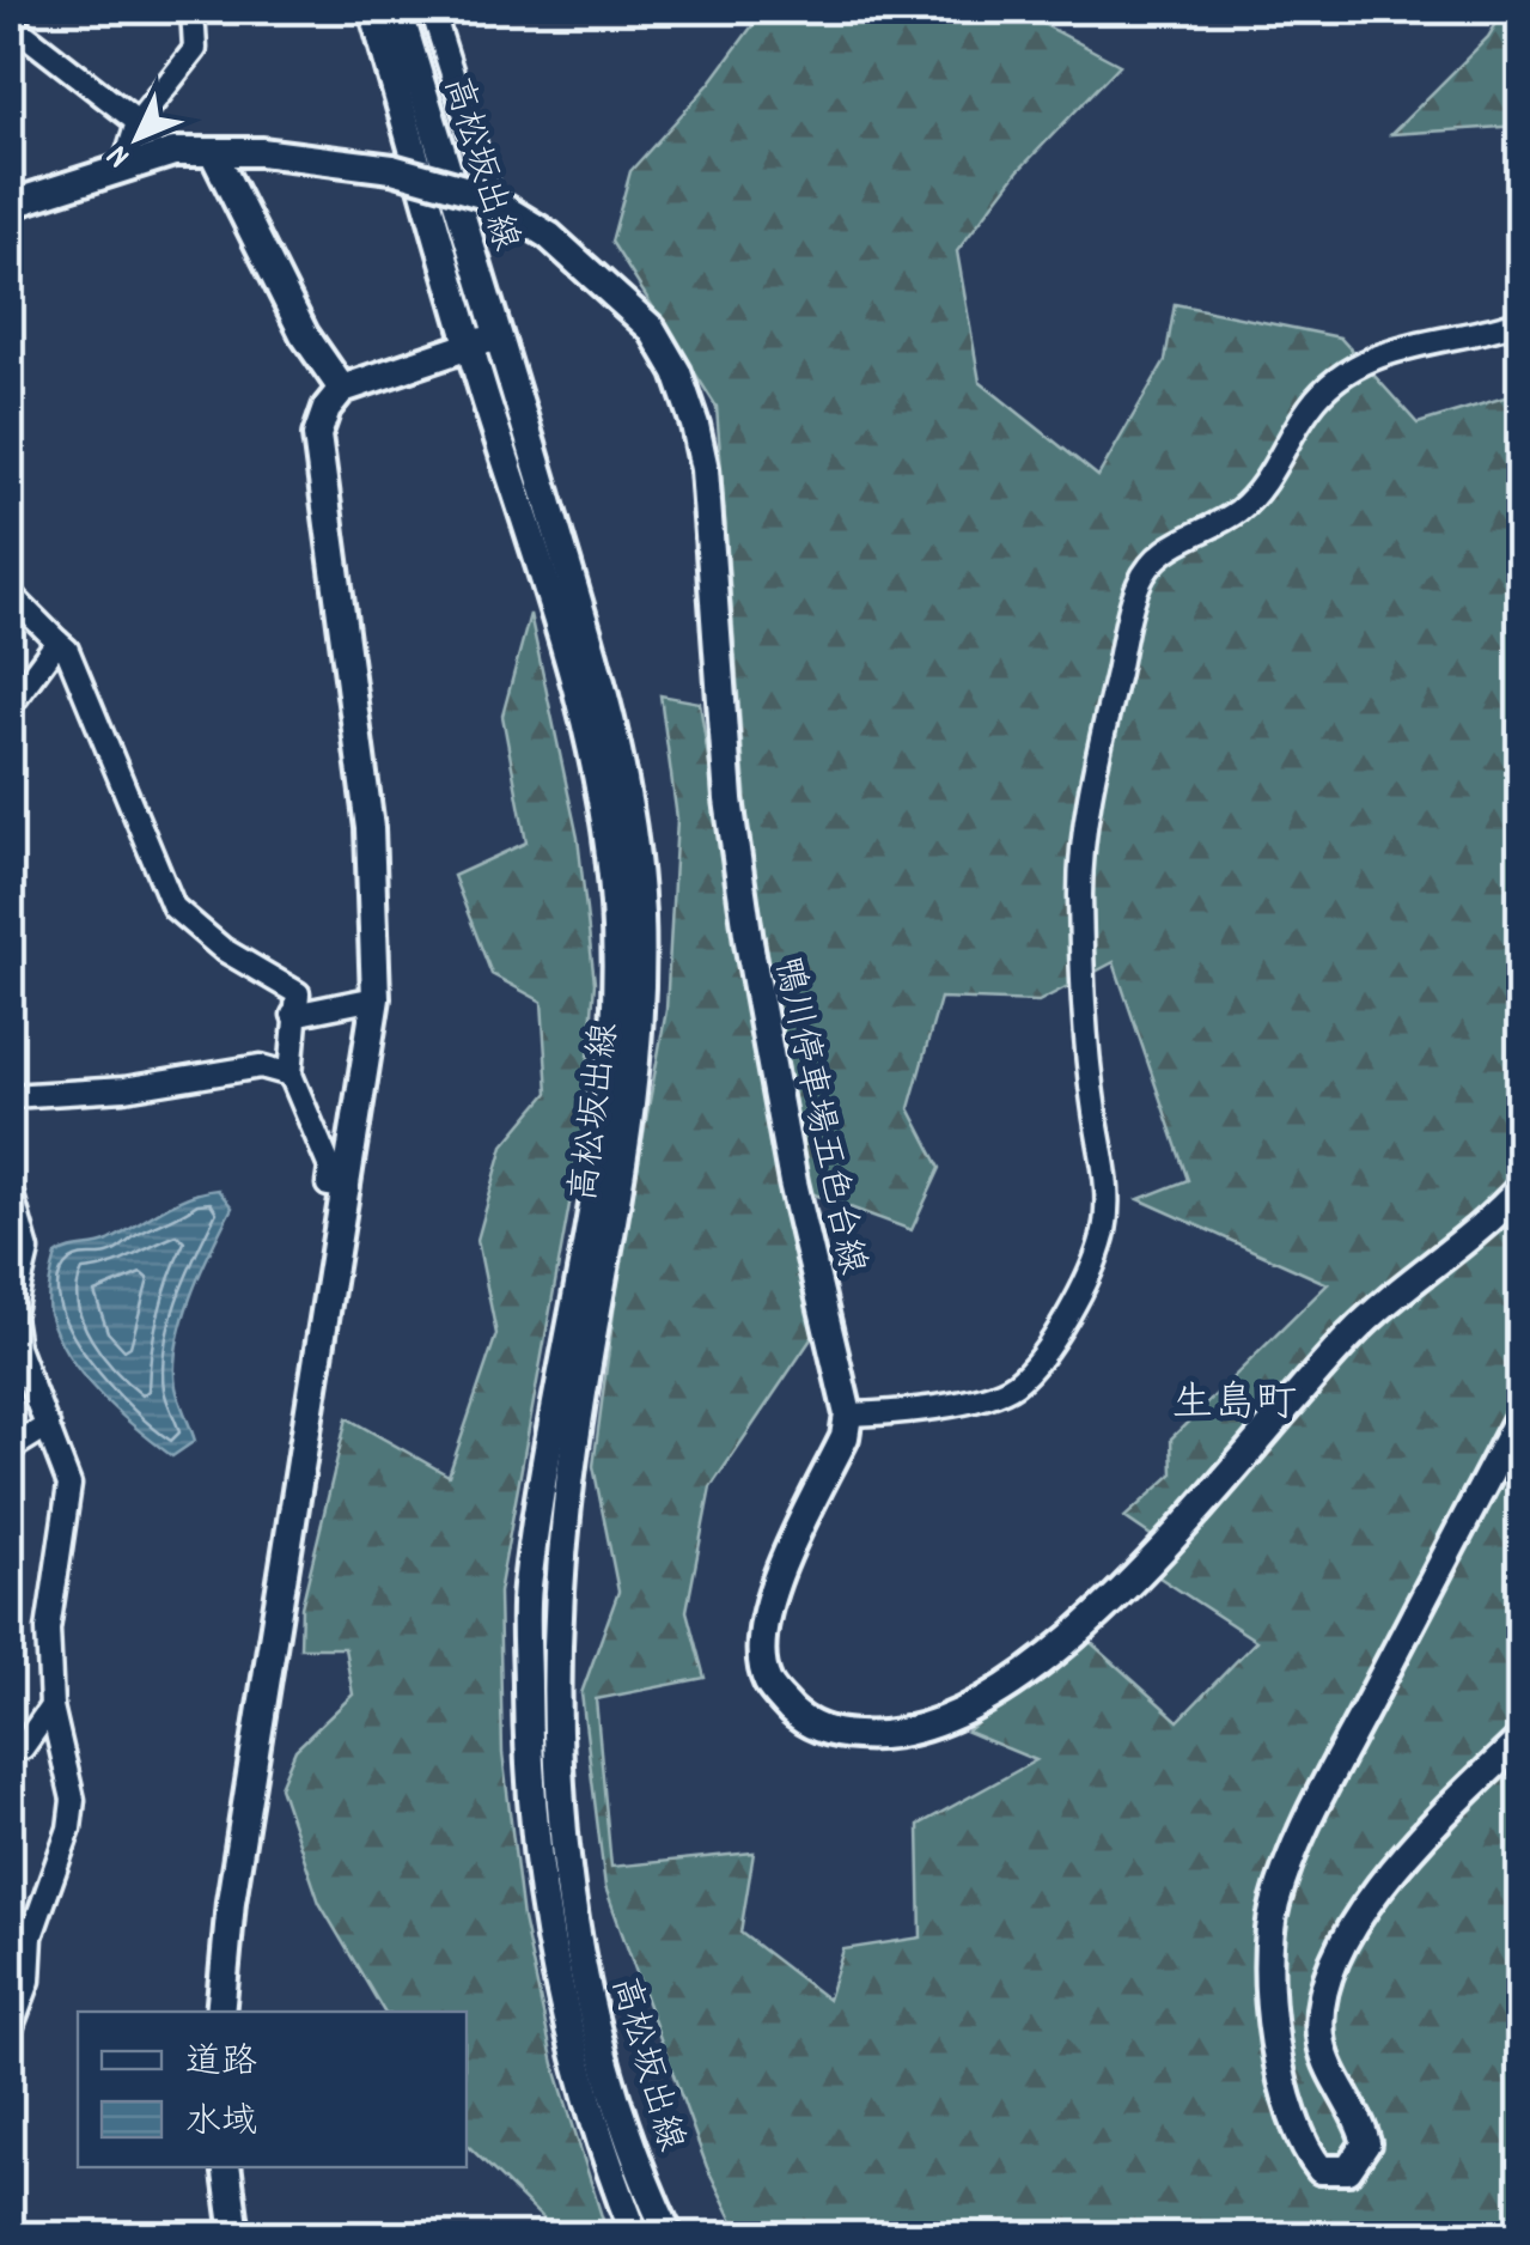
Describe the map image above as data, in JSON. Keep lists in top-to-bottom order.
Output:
{
  "streets": {
    "main road": ["高松坂出線", "鴨川停車場五色台線"]
  },
  "districts": ["生島町"],
  "legend": ["道路", "水域"],
  "north": "bottom left"
}
